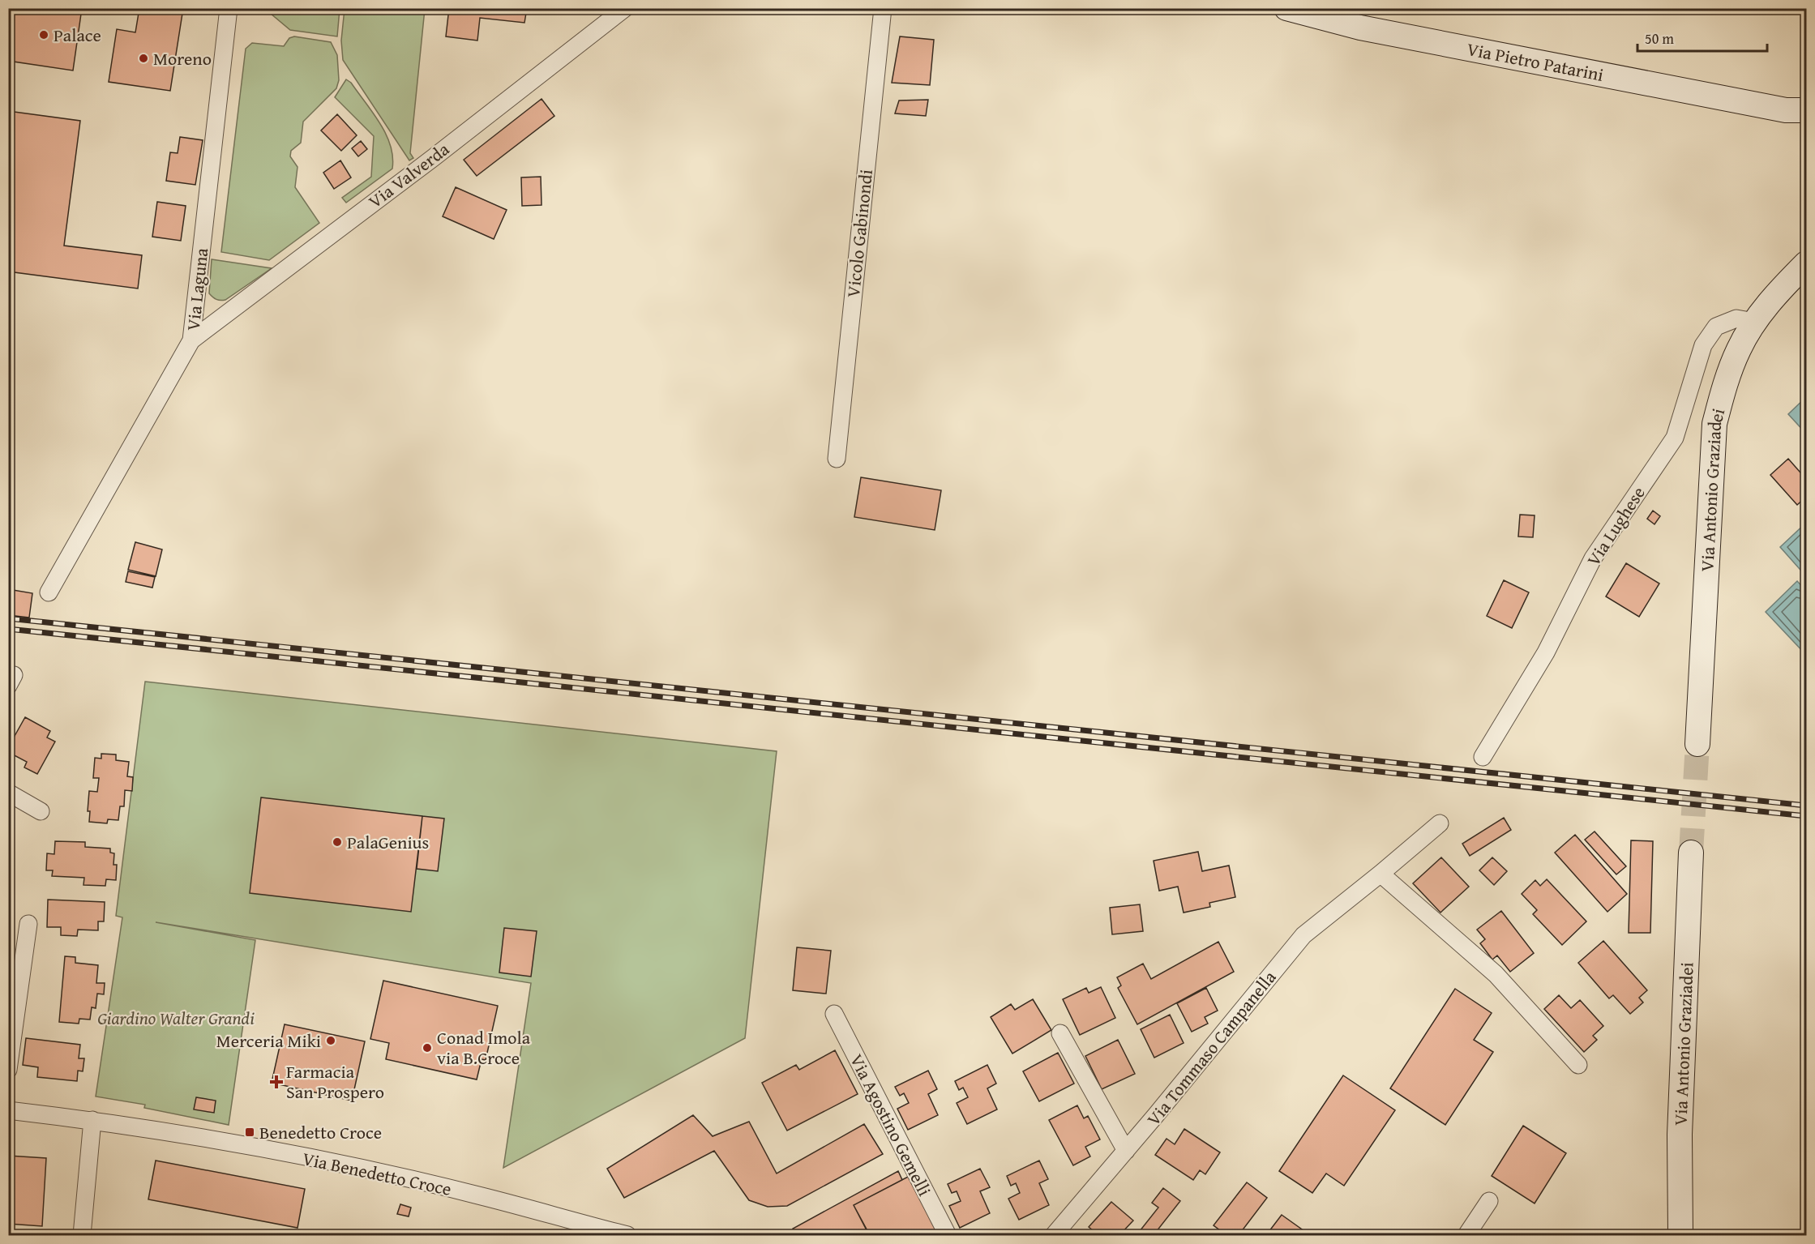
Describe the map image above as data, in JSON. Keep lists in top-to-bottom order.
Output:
{
  "streets": {
    "street": [
      "Via Pietro Patarini",
      "Via Valverda",
      "Vicolo Gabinondi",
      "Via Laguna",
      "Via Antonio Graziadei",
      "Via Lughese",
      "Via Tommaso Campanella",
      "Via Agostino Gemelli",
      "Via Benedetto Croce"
    ]
  },
  "crossings": [
    ["Via Valverda", "Via Laguna"],
    ["Via Antonio Graziadei", "Via Lughese"]
  ],
  "parks": ["Giardino Walter Grandi"],
  "places": {
    "other": [
      "Palace",
      "Moreno",
      "PalaGenius",
      "Merceria Miki",
      "Conad Imola via B.Croce"
    ],
    "health": ["Farmacia San Prospero"],
    "transit": ["Benedetto Croce"]
  },
  "scale_bar": "50 m"
}
